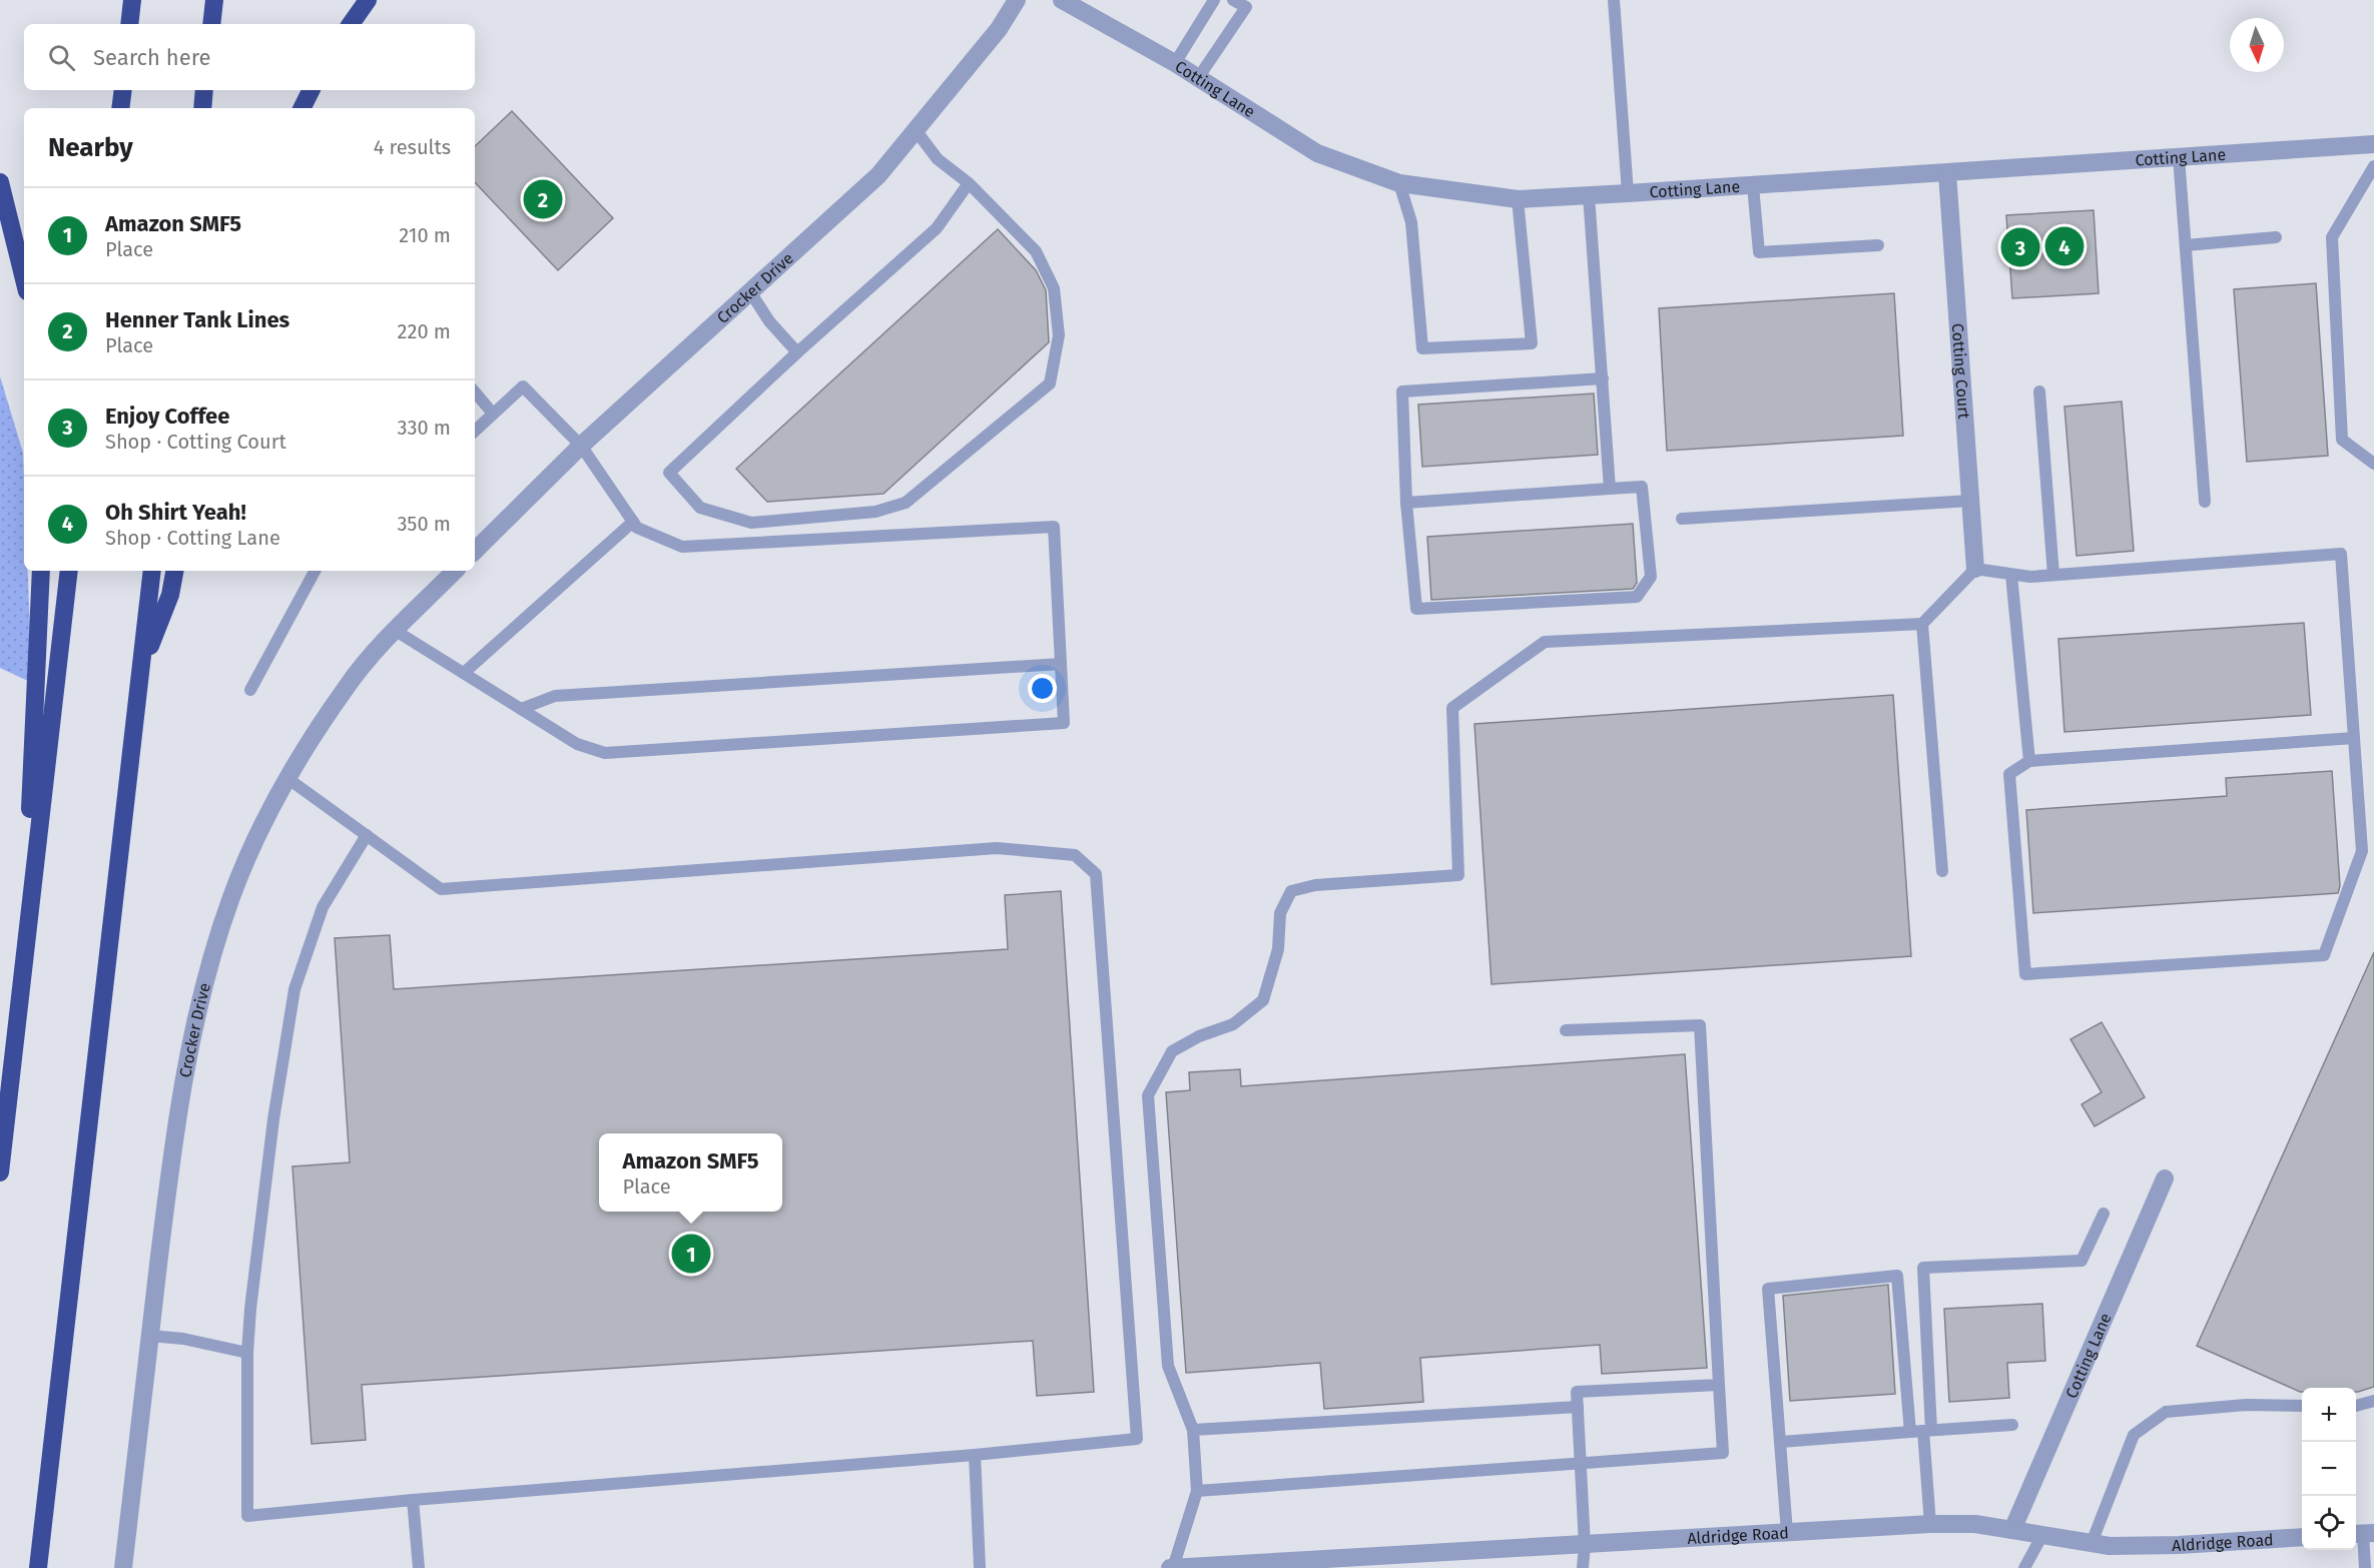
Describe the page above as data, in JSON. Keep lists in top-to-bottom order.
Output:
{
  "streets": {
    "street": [
      "Cotting Lane",
      "Crocker Drive",
      "Cotting Court",
      "Aldridge Road"
    ]
  },
  "crossings": [
    ["Cotting Lane", "Cotting Court"],
    ["Cotting Lane", "Aldridge Road"]
  ],
  "north": "bottom",
  "page": {
    "search": "Search here",
    "heading": ["Nearby", "4 results"],
    "pins": [
      "2",
      "4",
      "3",
      "1"
    ],
    "list": [
      {
        "mark": "1",
        "name": "Amazon SMF5",
        "note": "Place",
        "value": "210 m"
      },
      {
        "mark": "2",
        "name": "Henner Tank Lines",
        "note": "Place",
        "value": "220 m"
      },
      {
        "mark": "3",
        "name": "Enjoy Coffee",
        "note": "Shop · Cotting Court",
        "value": "330 m"
      },
      {
        "mark": "4",
        "name": "Oh Shirt Yeah!",
        "note": "Shop · Cotting Lane",
        "value": "350 m"
      }
    ],
    "popup": ["Amazon SMF5", "Place"],
    "map_buttons": ["+", "−"]
  }
}
